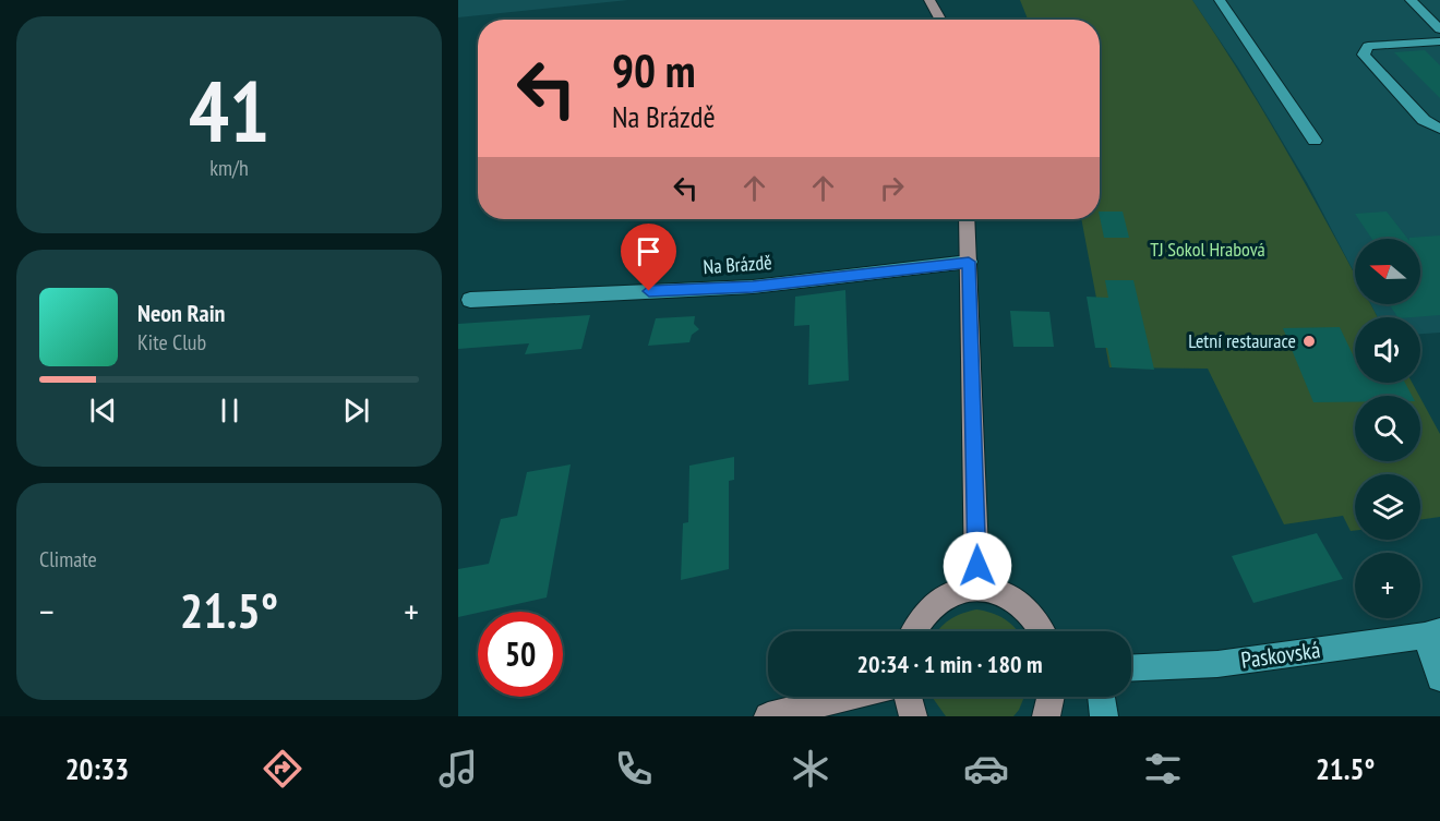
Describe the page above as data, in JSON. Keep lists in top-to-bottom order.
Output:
{
  "streets": {
    "street": ["Na Brázdě", "Paskovská"]
  },
  "parks": ["TJ Sokol Hrabová"],
  "places": ["Letní restaurace"],
  "north": "left",
  "page": {
    "tile": [
      ["41", "km/h"],
      "Climate"
    ],
    "turn": ["90 m", "Na Brázdě"],
    "map_buttons": "+",
    "song": ["Neon Rain", "Kite Club"],
    "heat": ["−", "21.5°", "+"],
    "limit": "50",
    "trip": "20:34 · 1 min · 180 m",
    "tabs": ["20:33", "21.5°"]
  }
}
